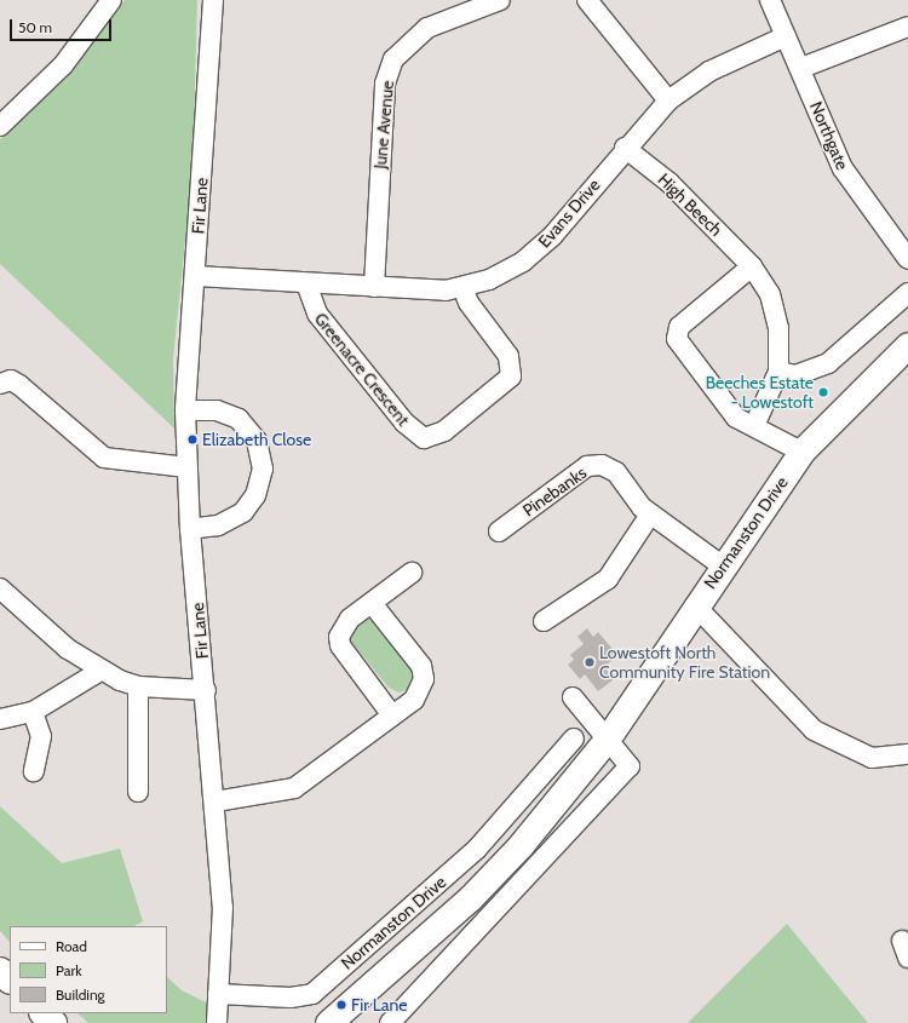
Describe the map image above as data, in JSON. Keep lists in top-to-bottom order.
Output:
{
  "streets": {
    "main road": ["Normanston Drive"],
    "street": [
      "June Avenue",
      "Northgate",
      "High Beech",
      "Fir Lane",
      "Evans Drive",
      "Greenacre Crescent",
      "Pinebanks"
    ]
  },
  "crossings": [
    ["June Avenue", "Evans Drive"],
    ["Northgate", "Evans Drive"],
    ["High Beech", "Evans Drive"],
    ["Fir Lane", "Evans Drive"],
    ["Fir Lane", "Normanston Drive"],
    ["Evans Drive", "Greenacre Crescent"],
    ["Pinebanks", "Normanston Drive"]
  ],
  "places": [
    "Beeches Estate - Lowestoft",
    "Elizabeth Close",
    "Lowestoft North Community Fire Station",
    "Fir Lane"
  ],
  "legend": ["Road", "Park", "Building"],
  "scale_bar": "50 m"
}
